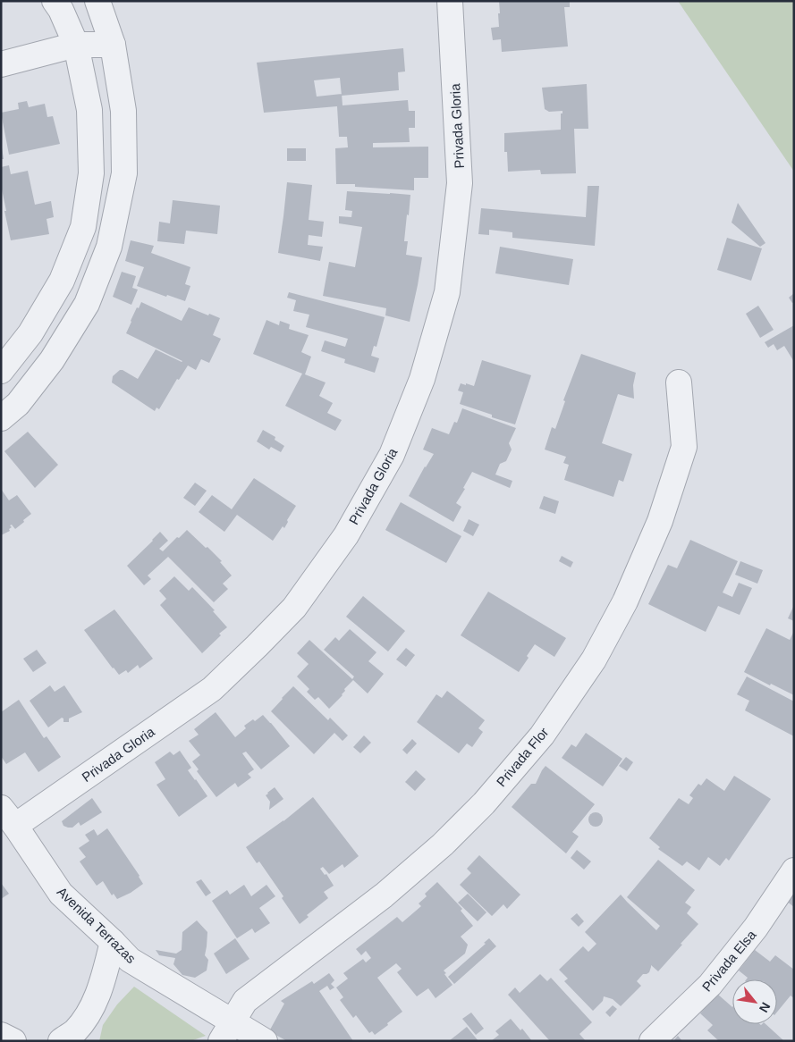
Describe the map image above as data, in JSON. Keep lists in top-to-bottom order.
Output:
{
  "streets": {
    "street": [
      "Privada Gloria",
      "Privada Flor",
      "Avenida Terrazas",
      "Privada Elsa"
    ]
  },
  "crossings": [
    ["Privada Gloria", "Avenida Terrazas"],
    ["Privada Flor", "Avenida Terrazas"]
  ],
  "north": "bottom right"
}
